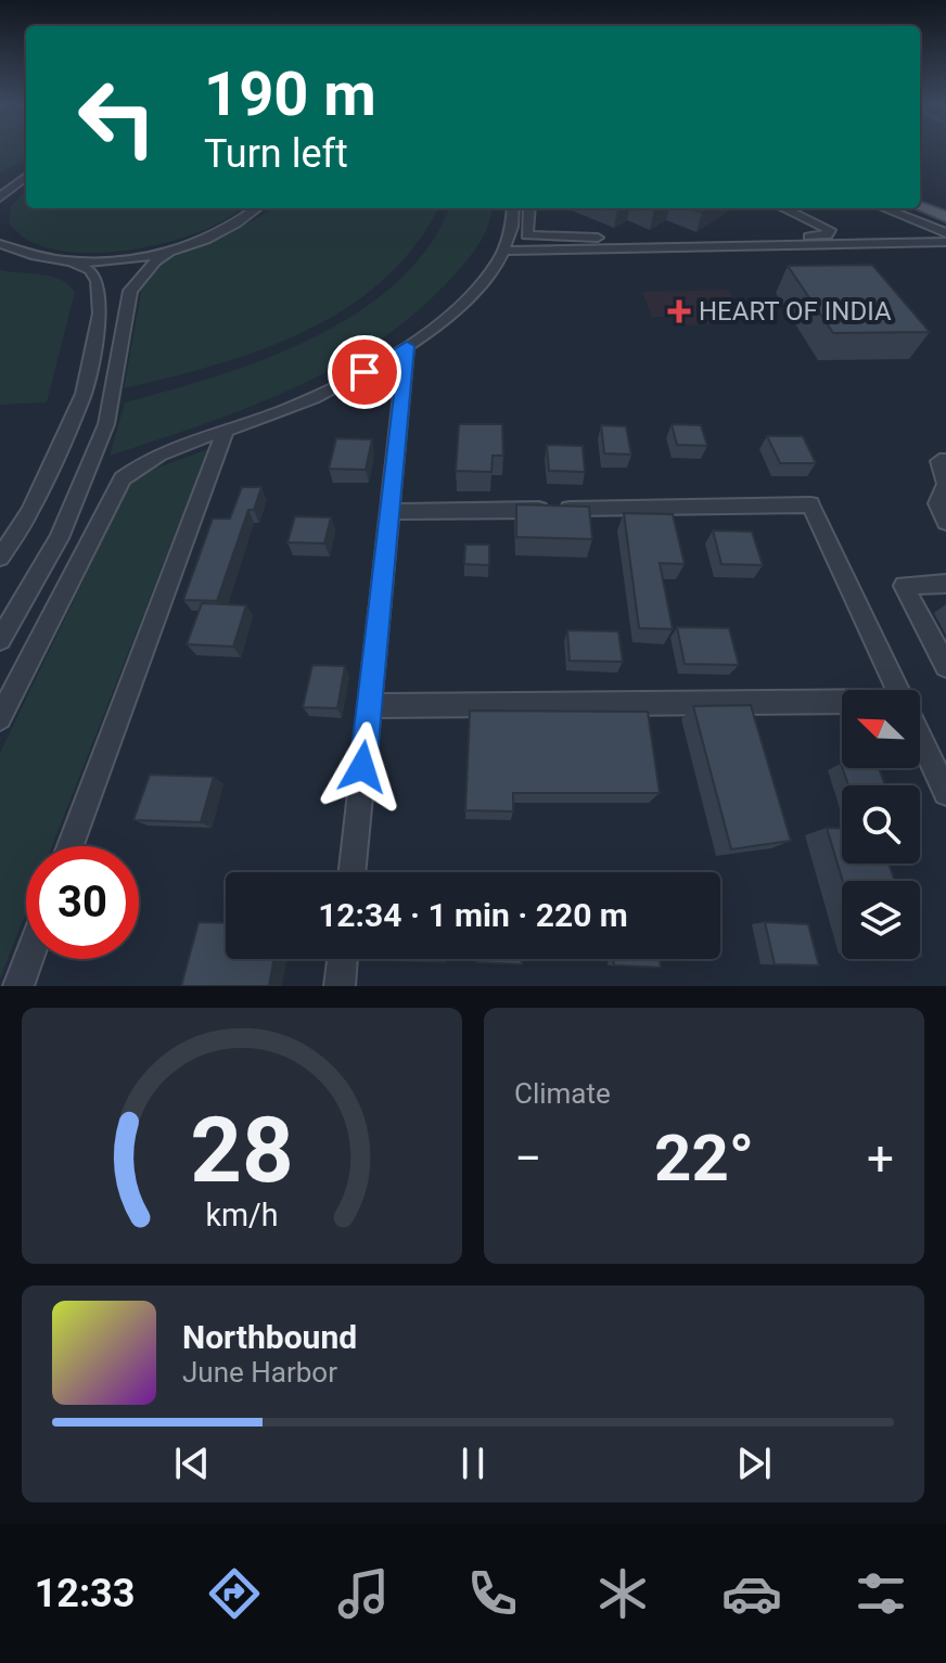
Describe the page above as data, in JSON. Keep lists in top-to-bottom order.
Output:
{
  "places": {
    "health": ["HEART OF INDIA"]
  },
  "north": "top left",
  "page": {
    "turn": ["190 m", "Turn left"],
    "limit": "30",
    "trip": "12:34 · 1 min · 220 m",
    "tile": "Climate",
    "heat": ["−", "22°", "+"],
    "song": ["Northbound", "June Harbor"],
    "tabs": "12:33",
    "gauge": ["28", "km/h"]
  }
}
